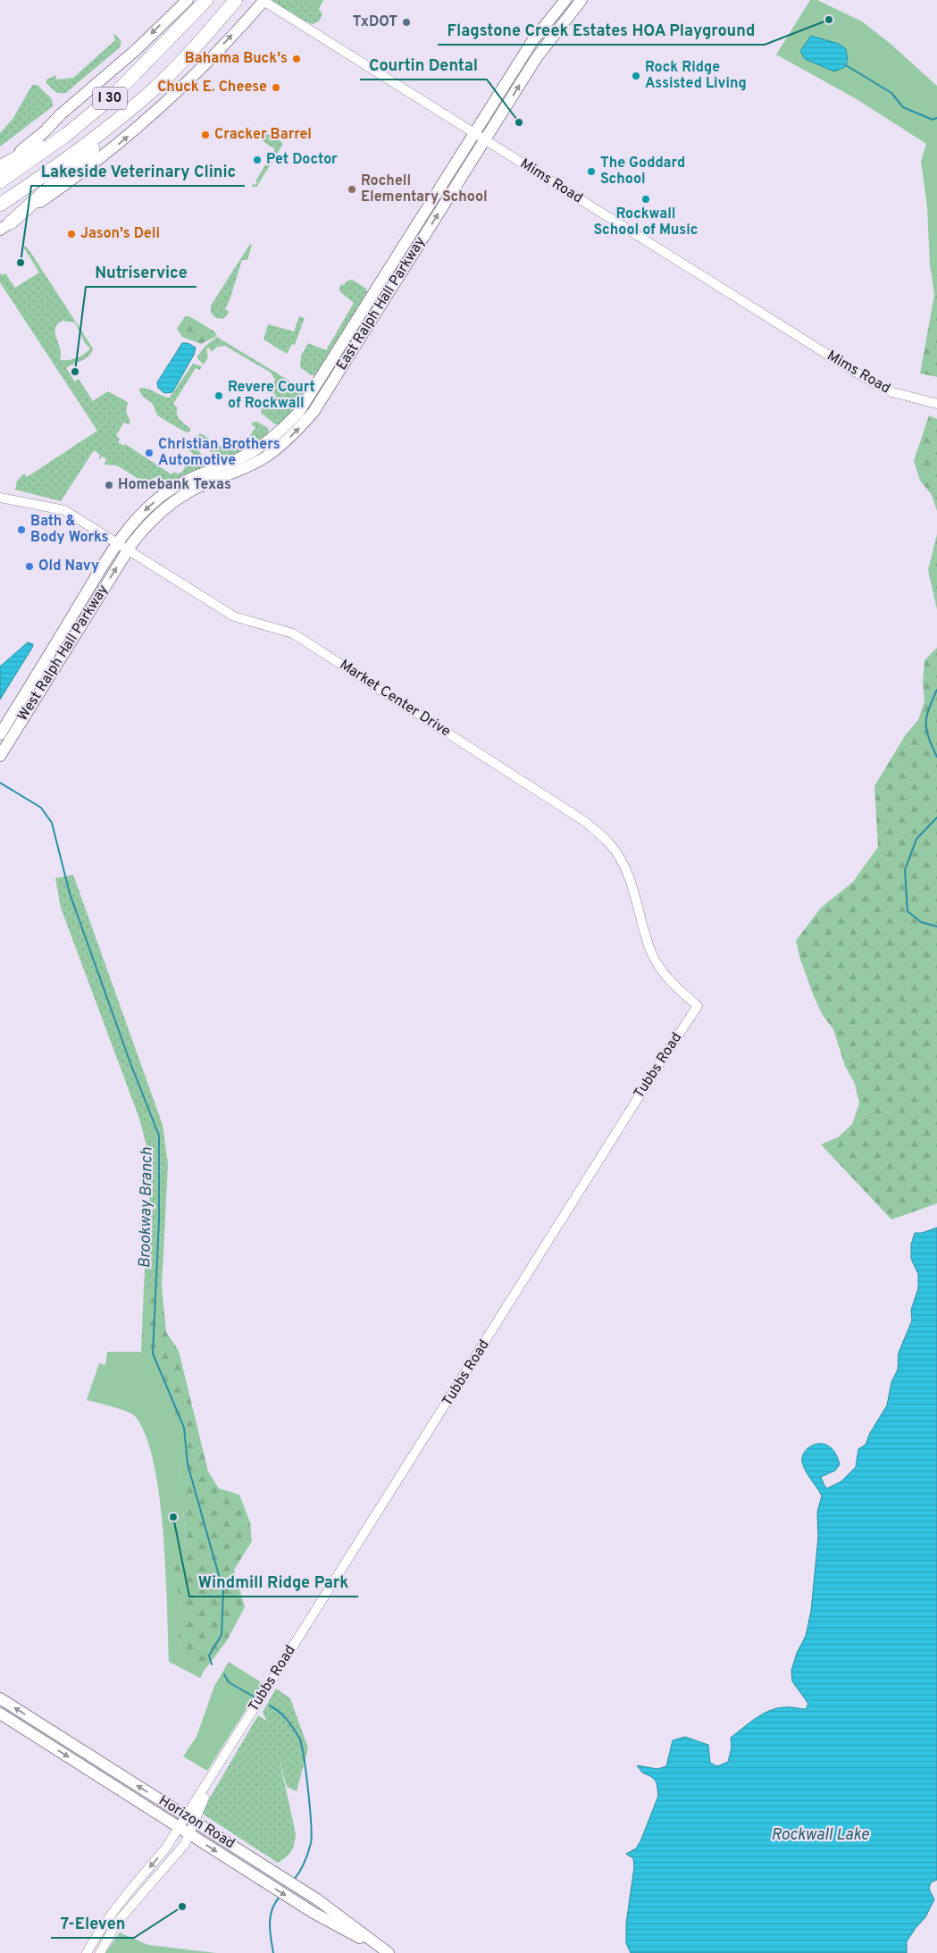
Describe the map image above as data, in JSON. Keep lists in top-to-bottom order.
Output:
{
  "streets": {
    "highway": ["I 30"],
    "main road": ["East Ralph Hall Parkway", "West Ralph Hall Parkway", "Horizon Road"],
    "street": ["Mims Road", "Market Center Drive", "Tubbs Road"]
  },
  "crossings": [
    ["Mims Road", "East Ralph Hall Parkway"],
    ["East Ralph Hall Parkway", "West Ralph Hall Parkway"],
    ["East Ralph Hall Parkway", "Market Center Drive"],
    ["West Ralph Hall Parkway", "Market Center Drive"],
    ["Market Center Drive", "Tubbs Road"],
    ["Tubbs Road", "Horizon Road"]
  ],
  "water": ["Brookway Branch", "Rockwall Lake"],
  "places": [
    "Flagstone Creek Estates HOA Playground",
    "TxDOT",
    "Bahama Buck's",
    "Rock Ridge Assisted Living",
    "Chuck E. Cheese",
    "Courtin Dental",
    "Cracker Barrel",
    "Pet Doctor",
    "The Goddard School",
    "Rochell Elementary School",
    "Rockwall School of Music",
    "Jason's Deli",
    "Lakeside Veterinary Clinic",
    "Nutriservice",
    "Revere Court of Rockwall",
    "Christian Brothers Automotive",
    "Homebank Texas",
    "Bath & Body Works",
    "Old Navy",
    "Windmill Ridge Park",
    "7-Eleven"
  ]
}
